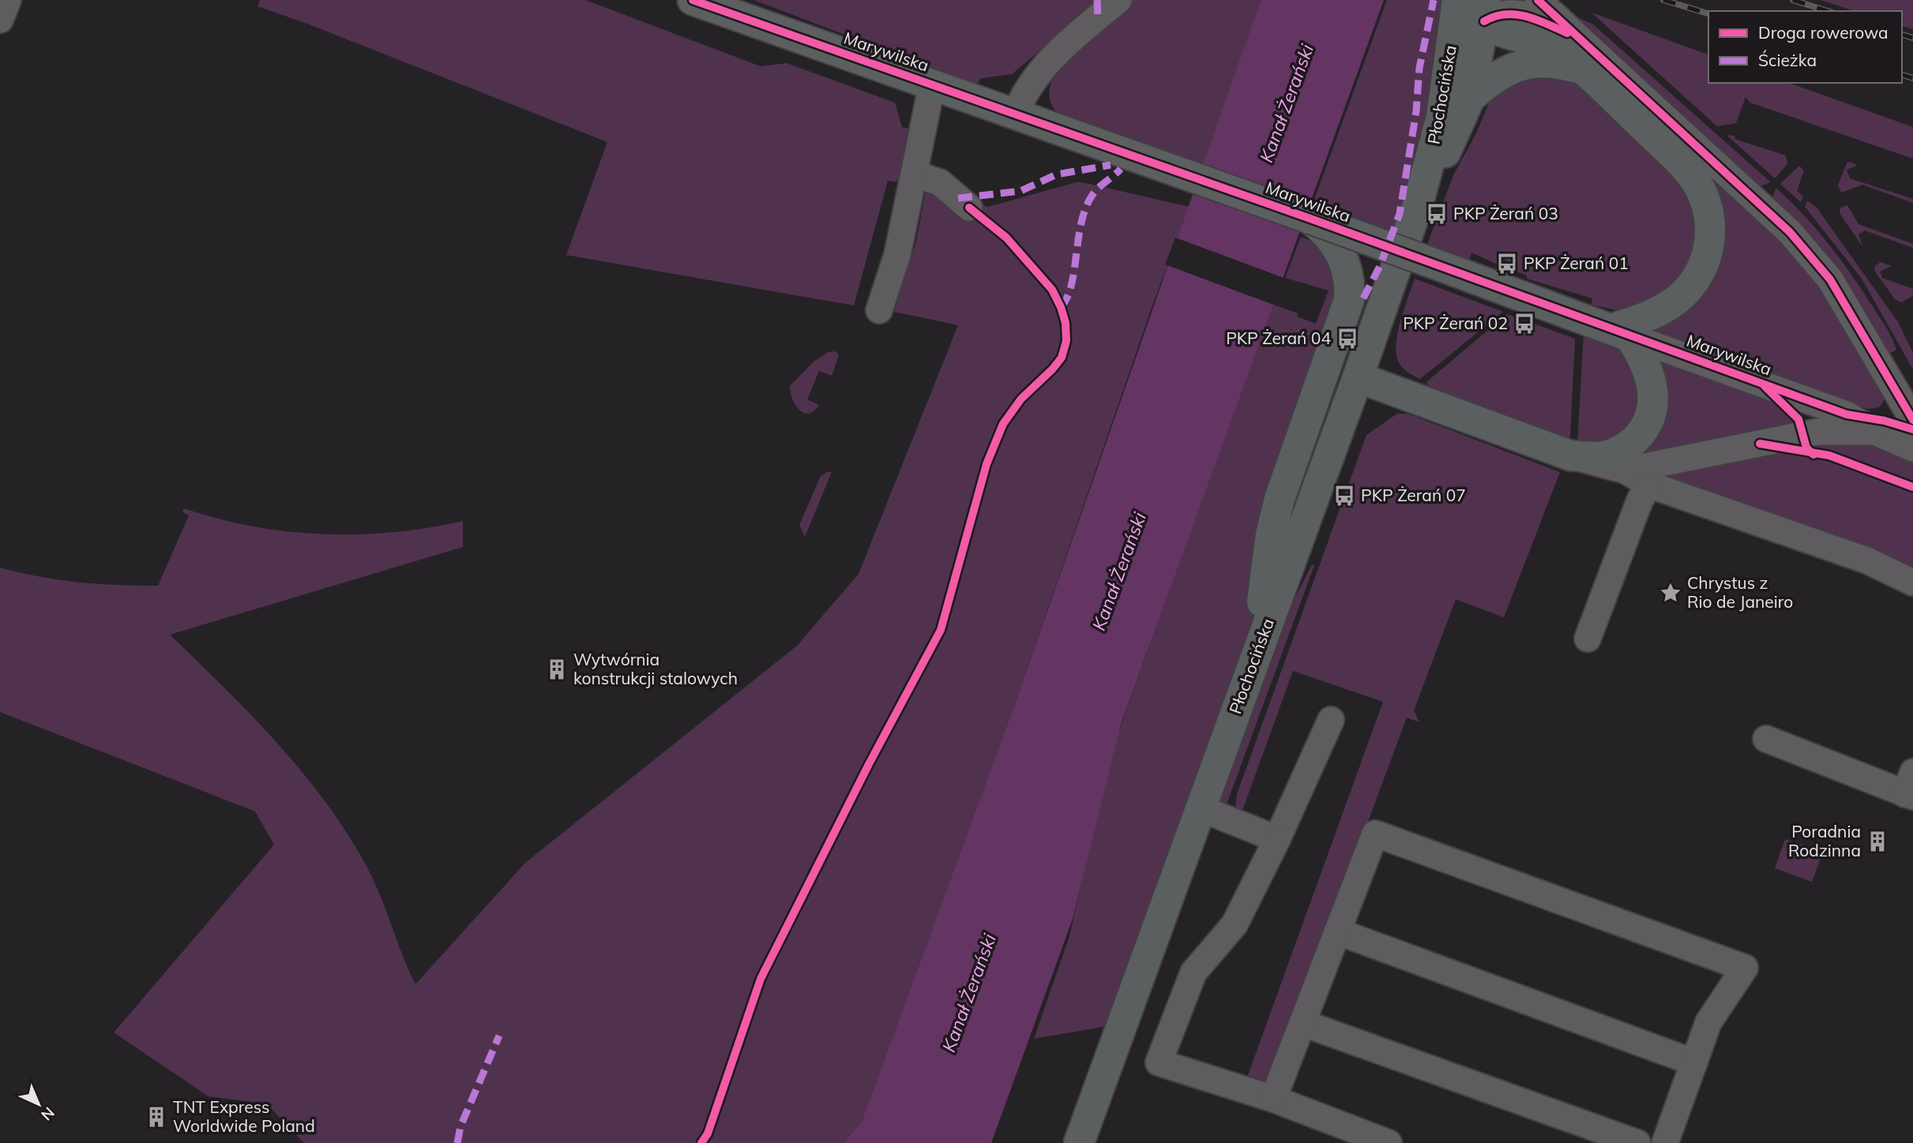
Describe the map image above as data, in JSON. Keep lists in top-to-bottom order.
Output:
{
  "streets": {
    "main road": ["Marywilska", "Płochocińska"]
  },
  "water": ["Kanał Żerański"],
  "places": {
    "bus stop": [
      "PKP Żerań 03",
      "PKP Żerań 01",
      "PKP Żerań 02",
      "PKP Żerań 04",
      "PKP Żerań 07"
    ],
    "place": ["Chrystus z Rio de Janeiro"],
    "building": ["Wytwórnia konstrukcji stalowych", "Poradnia Rodzinna", "TNT Express Worldwide Poland"]
  },
  "legend": ["Droga rowerowa", "Ścieżka"],
  "north": "bottom right"
}
